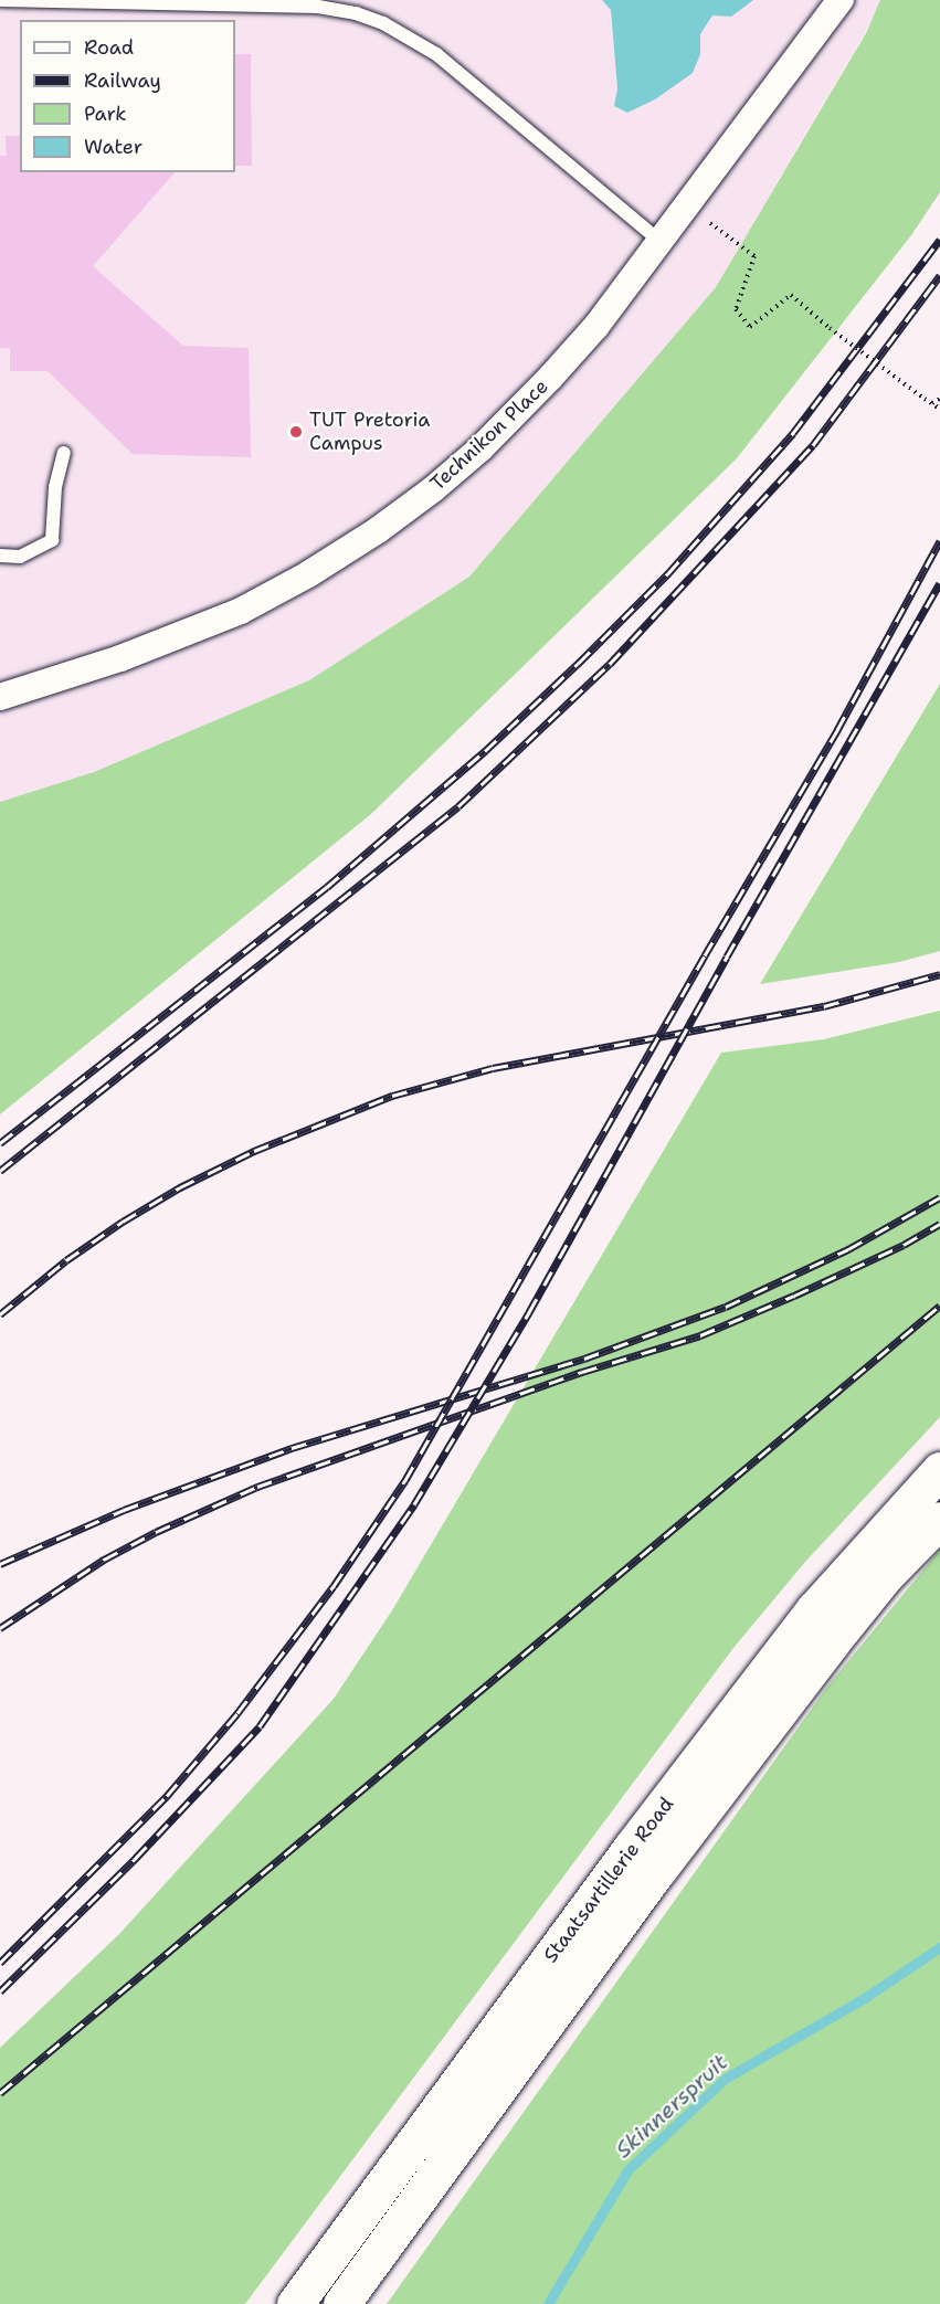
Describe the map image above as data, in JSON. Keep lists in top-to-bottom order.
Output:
{
  "streets": {
    "street": ["Technikon Place", "Staatsartillerie Road"]
  },
  "water": ["Skinnerspruit"],
  "places": ["TUT Pretoria Campus"],
  "legend": [
    "Road",
    "Railway",
    "Park",
    "Water"
  ]
}
